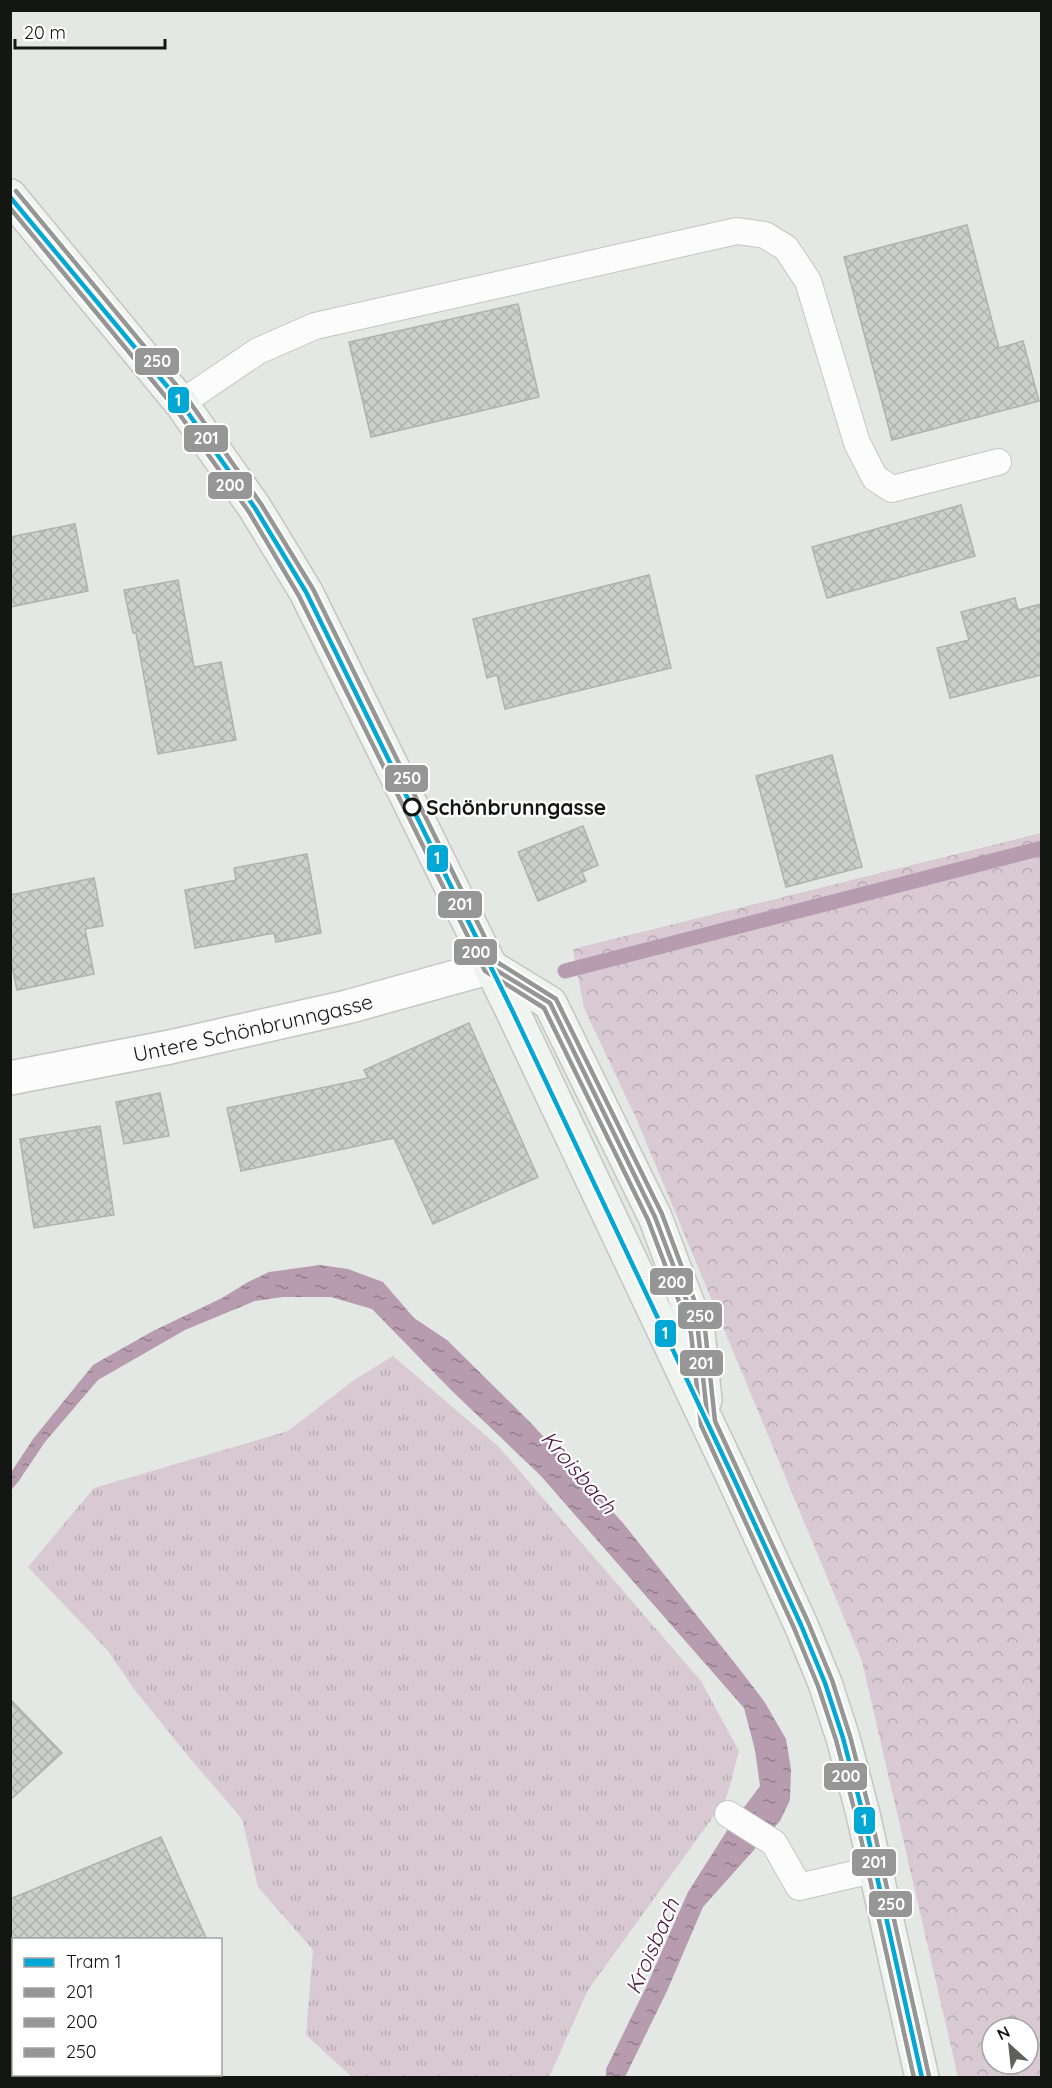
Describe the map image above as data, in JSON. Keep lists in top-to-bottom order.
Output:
{
  "streets": {
    "street": ["Untere Schönbrunngasse"]
  },
  "water": ["Kroisbach"],
  "places": ["Schönbrunngasse"],
  "lines": [
    "transit line 250",
    "tram line 1",
    "transit line 201",
    "transit line 200"
  ],
  "legend": [
    "Tram 1",
    "201",
    "200",
    "250"
  ],
  "scale_bar": "20 m",
  "north": "top left"
}
